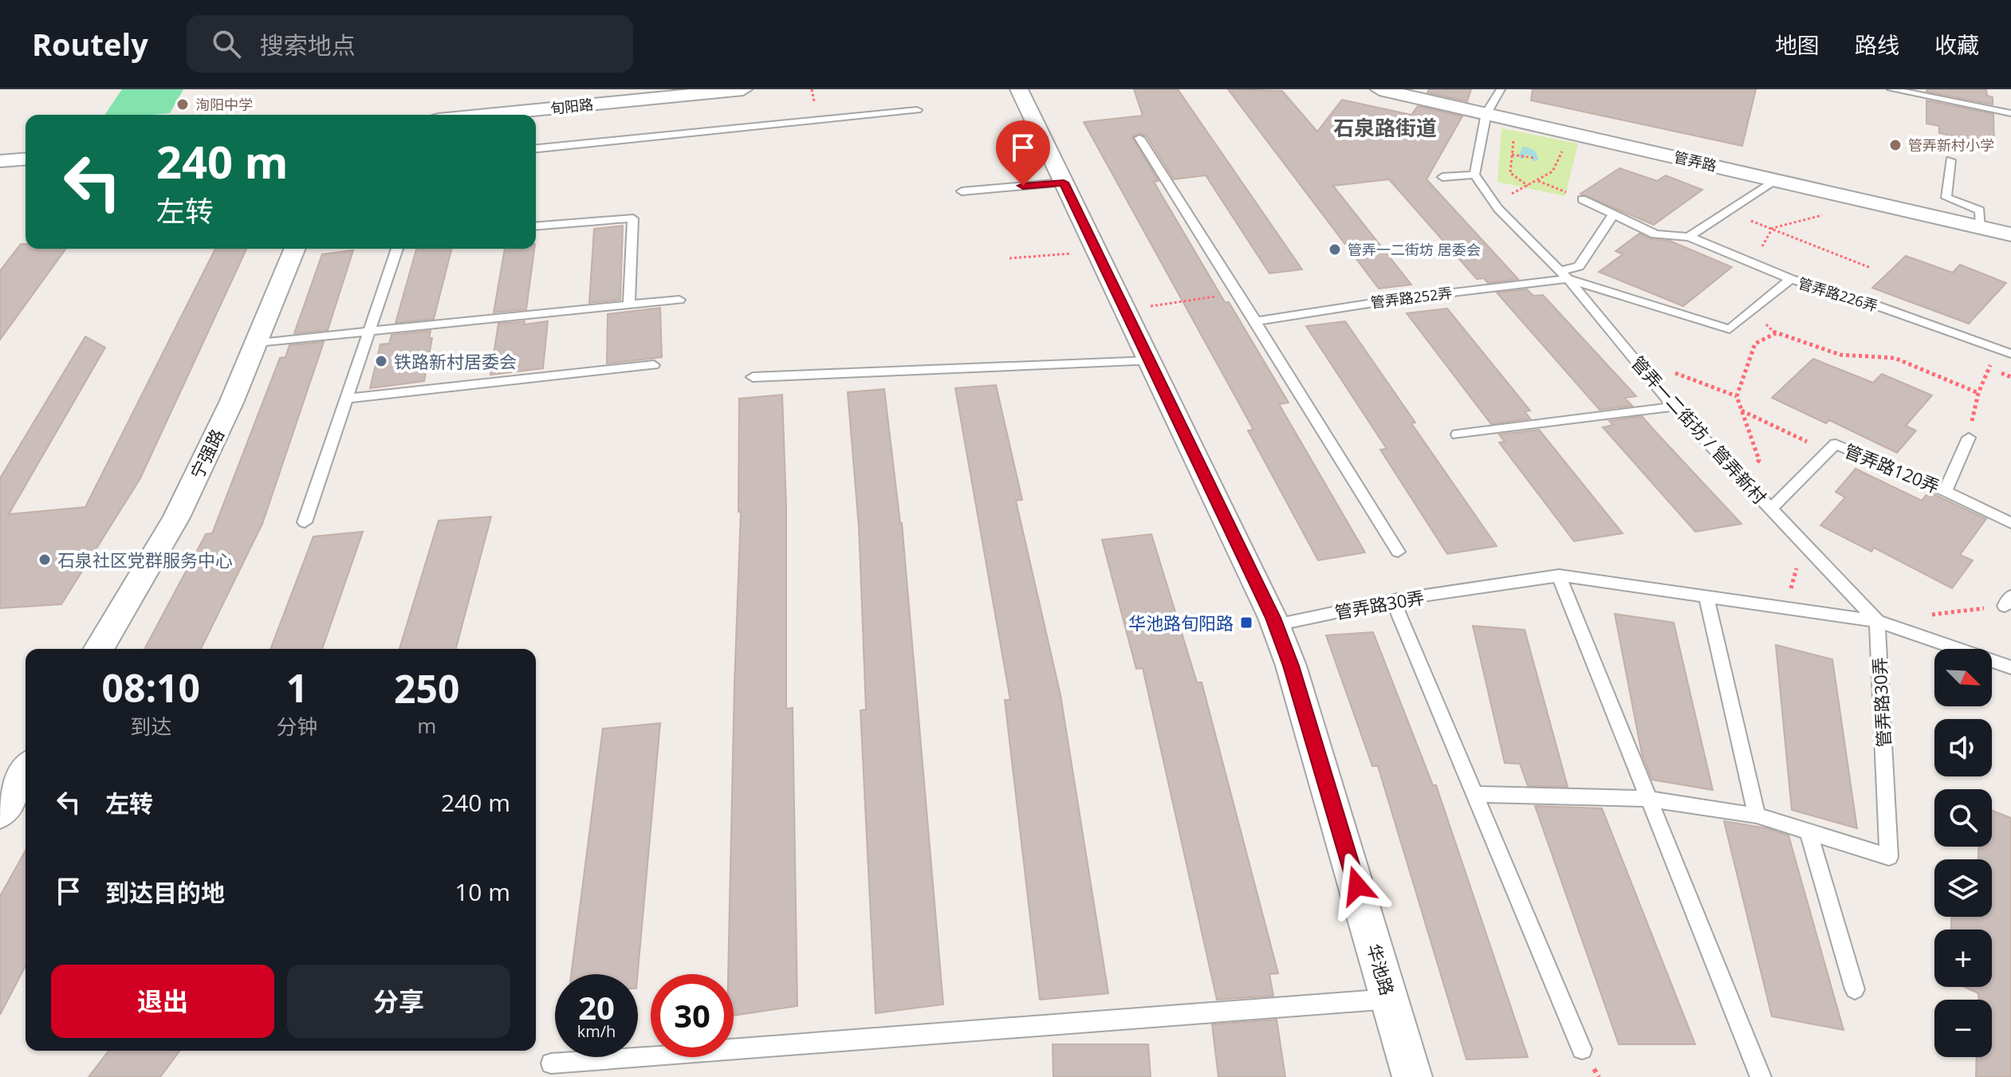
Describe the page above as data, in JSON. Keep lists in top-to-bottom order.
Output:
{
  "streets": {
    "street": [
      "旬阳路",
      "管弄路",
      "宁强路",
      "华池路"
    ],
    "lane": [
      "管弄路226弄",
      "管弄路252弄",
      "管弄一二街坊 / 管弄新村",
      "管弄路120弄",
      "管弄路30弄"
    ]
  },
  "crossings": [
    ["管弄路226弄", "管弄路252弄"],
    ["管弄路226弄", "管弄一二街坊 / 管弄新村"],
    ["管弄路252弄", "管弄一二街坊 / 管弄新村"],
    ["管弄一二街坊 / 管弄新村", "管弄路120弄"],
    ["管弄一二街坊 / 管弄新村", "管弄路30弄"],
    ["管弄路30弄", "华池路"]
  ],
  "districts": ["石泉路街道"],
  "places": {
    "other": [
      "洵阳中学",
      "管弄新村小学",
      "管弄一二街坊 居委会",
      "铁路新村居委会",
      "石泉社区党群服务中心"
    ],
    "transit": ["华池路旬阳路"]
  },
  "north": "bottom right",
  "page": {
    "header": "Routely",
    "search": "搜索地点",
    "nav": ["地图", "路线", "收藏"],
    "turn": ["240 m", "左转"],
    "map_buttons": ["+", "−"],
    "eta": [
      "08:10",
      "到达",
      "1",
      "分钟",
      "250",
      "m"
    ],
    "list": [
      {
        "name": "左转",
        "value": "240 m"
      },
      {
        "name": "到达目的地",
        "value": "10 m"
      }
    ],
    "buttons": ["退出", "分享"],
    "speed": "20 km/h",
    "limit": "30"
  }
}
